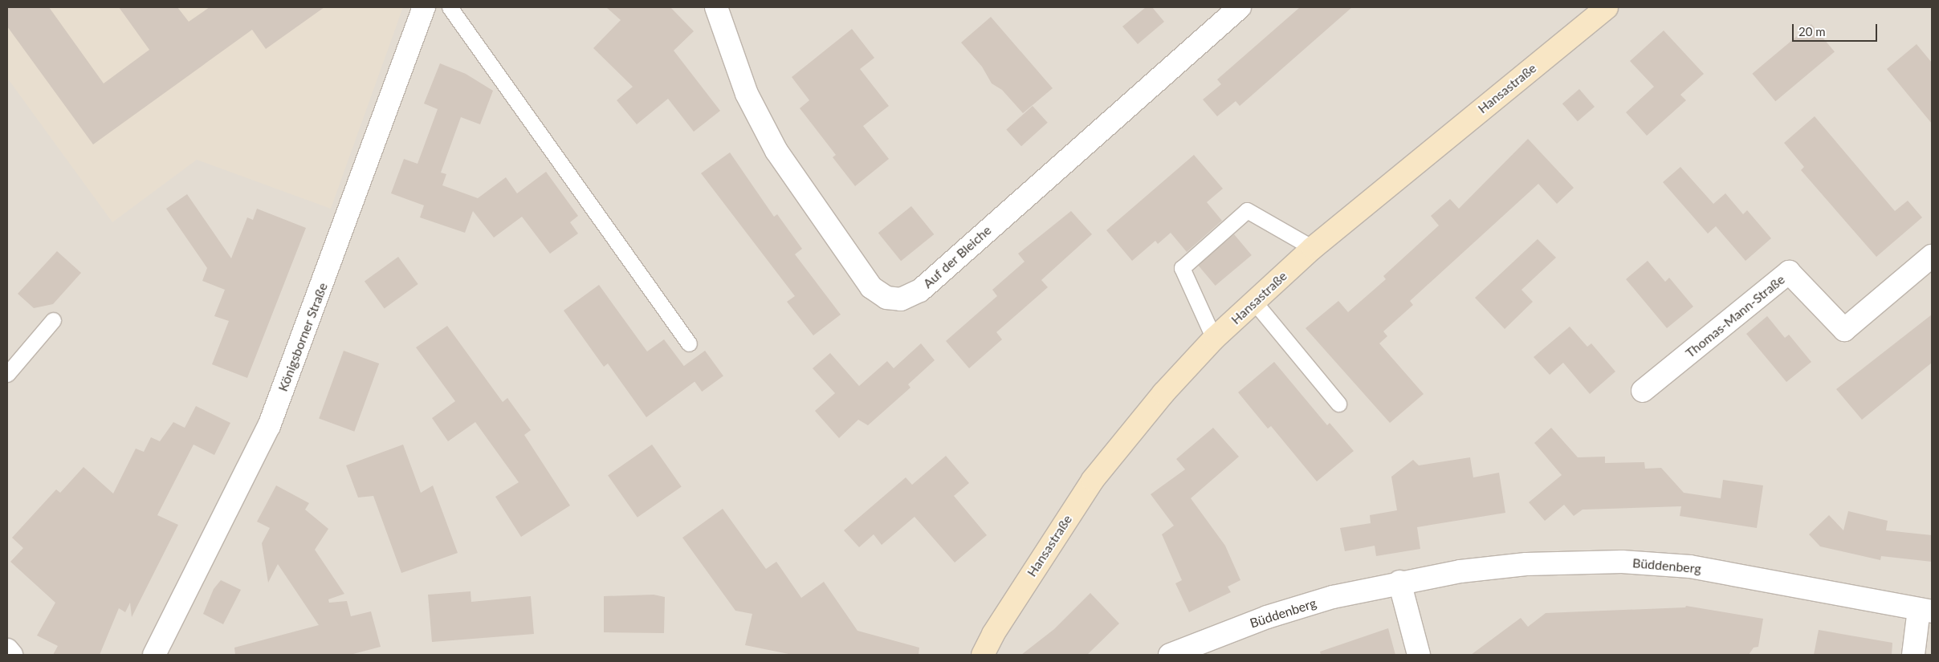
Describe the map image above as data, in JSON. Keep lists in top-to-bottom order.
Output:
{
  "streets": {
    "main road": ["Hansastraße"],
    "street": [
      "Auf der Bleiche",
      "Thomas-Mann-Straße",
      "Königsborner Straße",
      "Büddenberg"
    ]
  },
  "scale_bar": "20 m"
}
